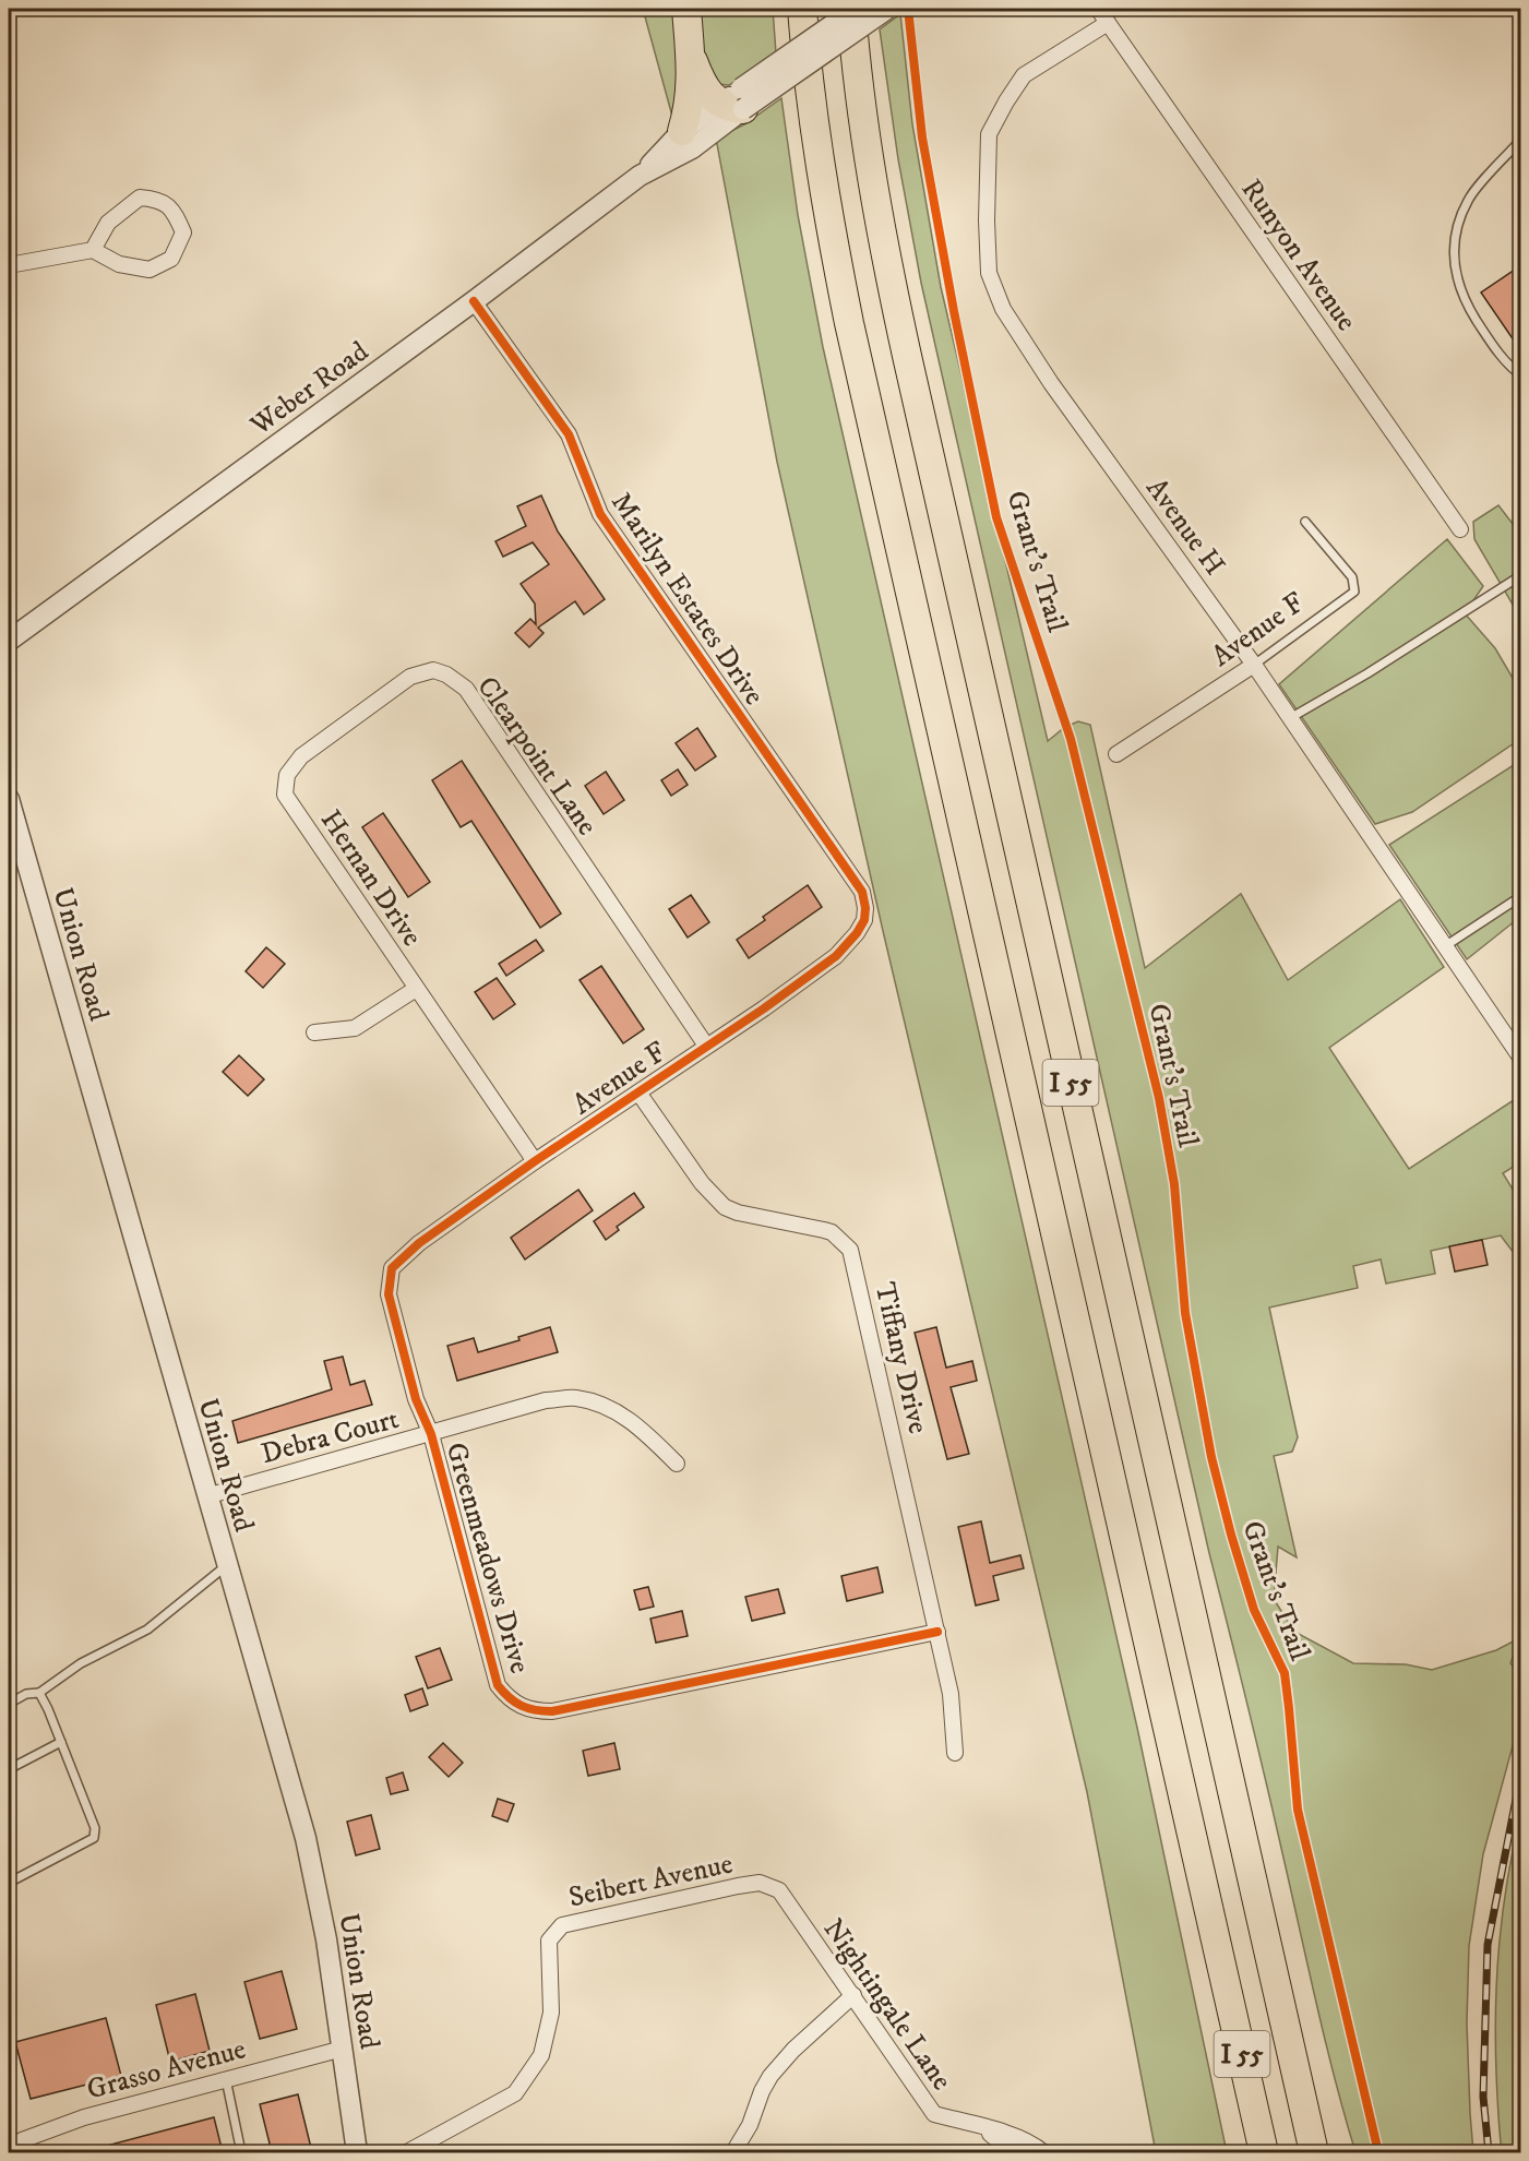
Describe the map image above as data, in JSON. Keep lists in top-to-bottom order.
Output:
{
  "streets": {
    "highway": ["I 55"],
    "street": [
      "Runyon Avenue",
      "Weber Road",
      "Avenue H",
      "Marilyn Estates Drive",
      "Avenue F",
      "Clearpoint Lane",
      "Hernan Drive",
      "Union Road",
      "Tiffany Drive",
      "Debra Court",
      "Greenmeadows Drive",
      "Seibert Avenue",
      "Nightingale Lane",
      "Grasso Avenue"
    ],
    "cycle path": ["Grant's Trail"]
  },
  "crossings": [
    ["Runyon Avenue", "Avenue H"],
    ["Weber Road", "Marilyn Estates Drive"],
    ["Weber Road", "I 55"],
    ["Avenue H", "Avenue F"],
    ["Marilyn Estates Drive", "Avenue F"],
    ["Avenue F", "Clearpoint Lane"],
    ["Avenue F", "Hernan Drive"],
    ["Avenue F", "Tiffany Drive"],
    ["Avenue F", "Greenmeadows Drive"],
    ["Clearpoint Lane", "Hernan Drive"],
    ["Union Road", "Debra Court"],
    ["Union Road", "Grasso Avenue"],
    ["Tiffany Drive", "Greenmeadows Drive"],
    ["Debra Court", "Greenmeadows Drive"],
    ["Seibert Avenue", "Nightingale Lane"]
  ]
}
